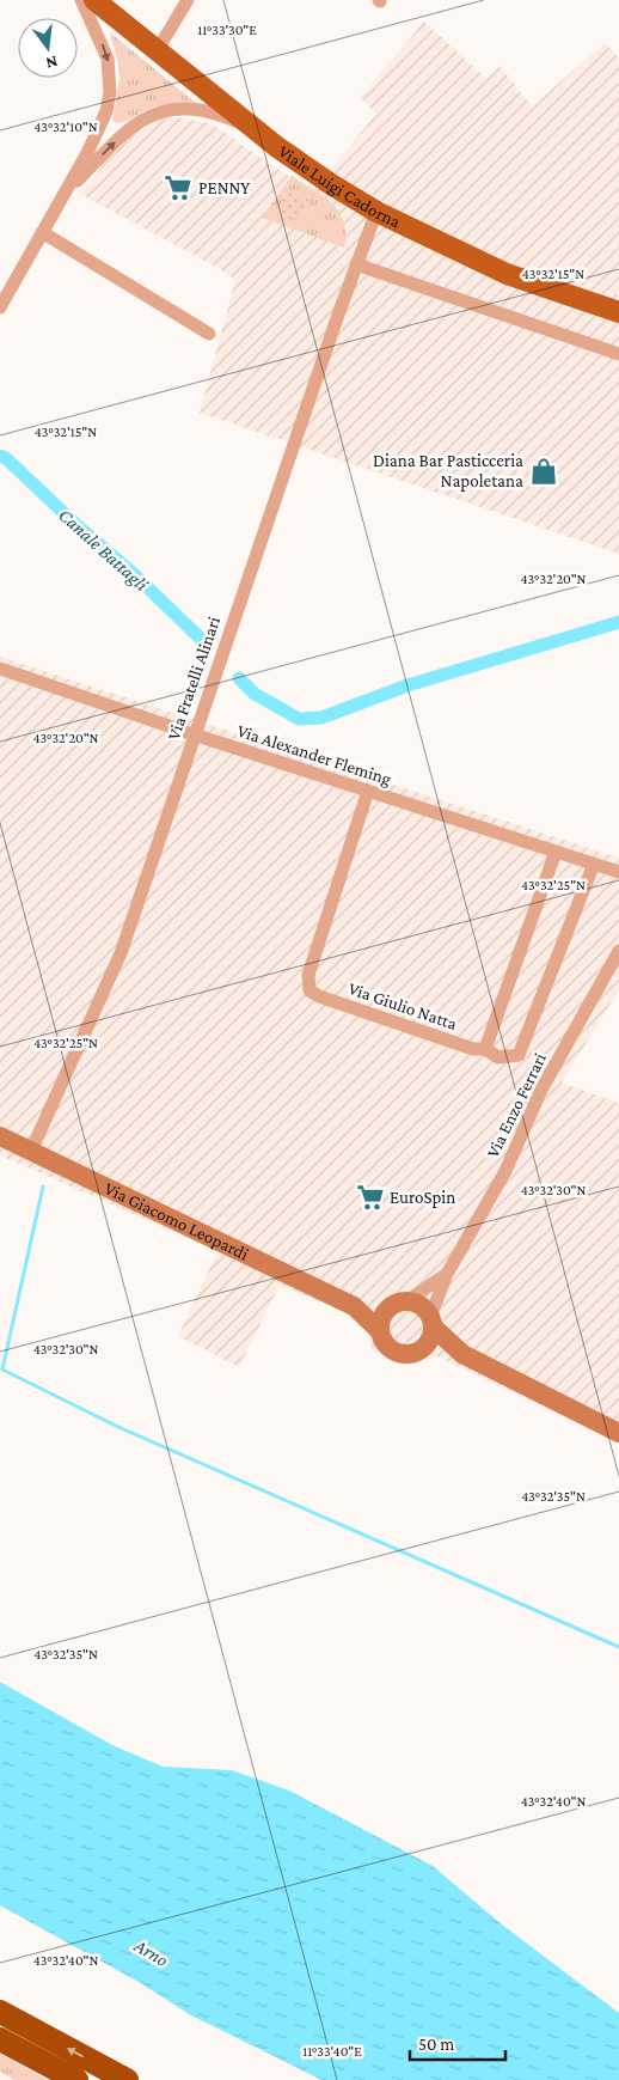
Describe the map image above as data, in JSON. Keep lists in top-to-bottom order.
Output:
{
  "streets": {
    "main road": ["Viale Luigi Cadorna"],
    "street": [
      "Via Fratelli Alinari",
      "Via Alexander Fleming",
      "Via Giulio Natta",
      "Via Enzo Ferrari",
      "Via Giacomo Leopardi"
    ]
  },
  "crossings": [
    ["Viale Luigi Cadorna", "Via Fratelli Alinari"],
    ["Via Fratelli Alinari", "Via Alexander Fleming"],
    ["Via Fratelli Alinari", "Via Giacomo Leopardi"],
    ["Via Alexander Fleming", "Via Giulio Natta"],
    ["Via Enzo Ferrari", "Via Giacomo Leopardi"]
  ],
  "water": ["Canale Battagli", "Arno"],
  "places": {
    "supermarket": ["PENNY", "EuroSpin"],
    "shop": ["Diana Bar Pasticceria Napoletana"]
  },
  "scale_bar": "50 m",
  "north": "bottom",
  "coordinates": [
    "11°33'30\"E",
    "43°32'10\"N",
    "43°32'15\"N",
    "43°32'20\"N",
    "43°32'25\"N",
    "43°32'30\"N",
    "43°32'35\"N",
    "43°32'40\"N",
    "11°33'40\"E"
  ]
}
